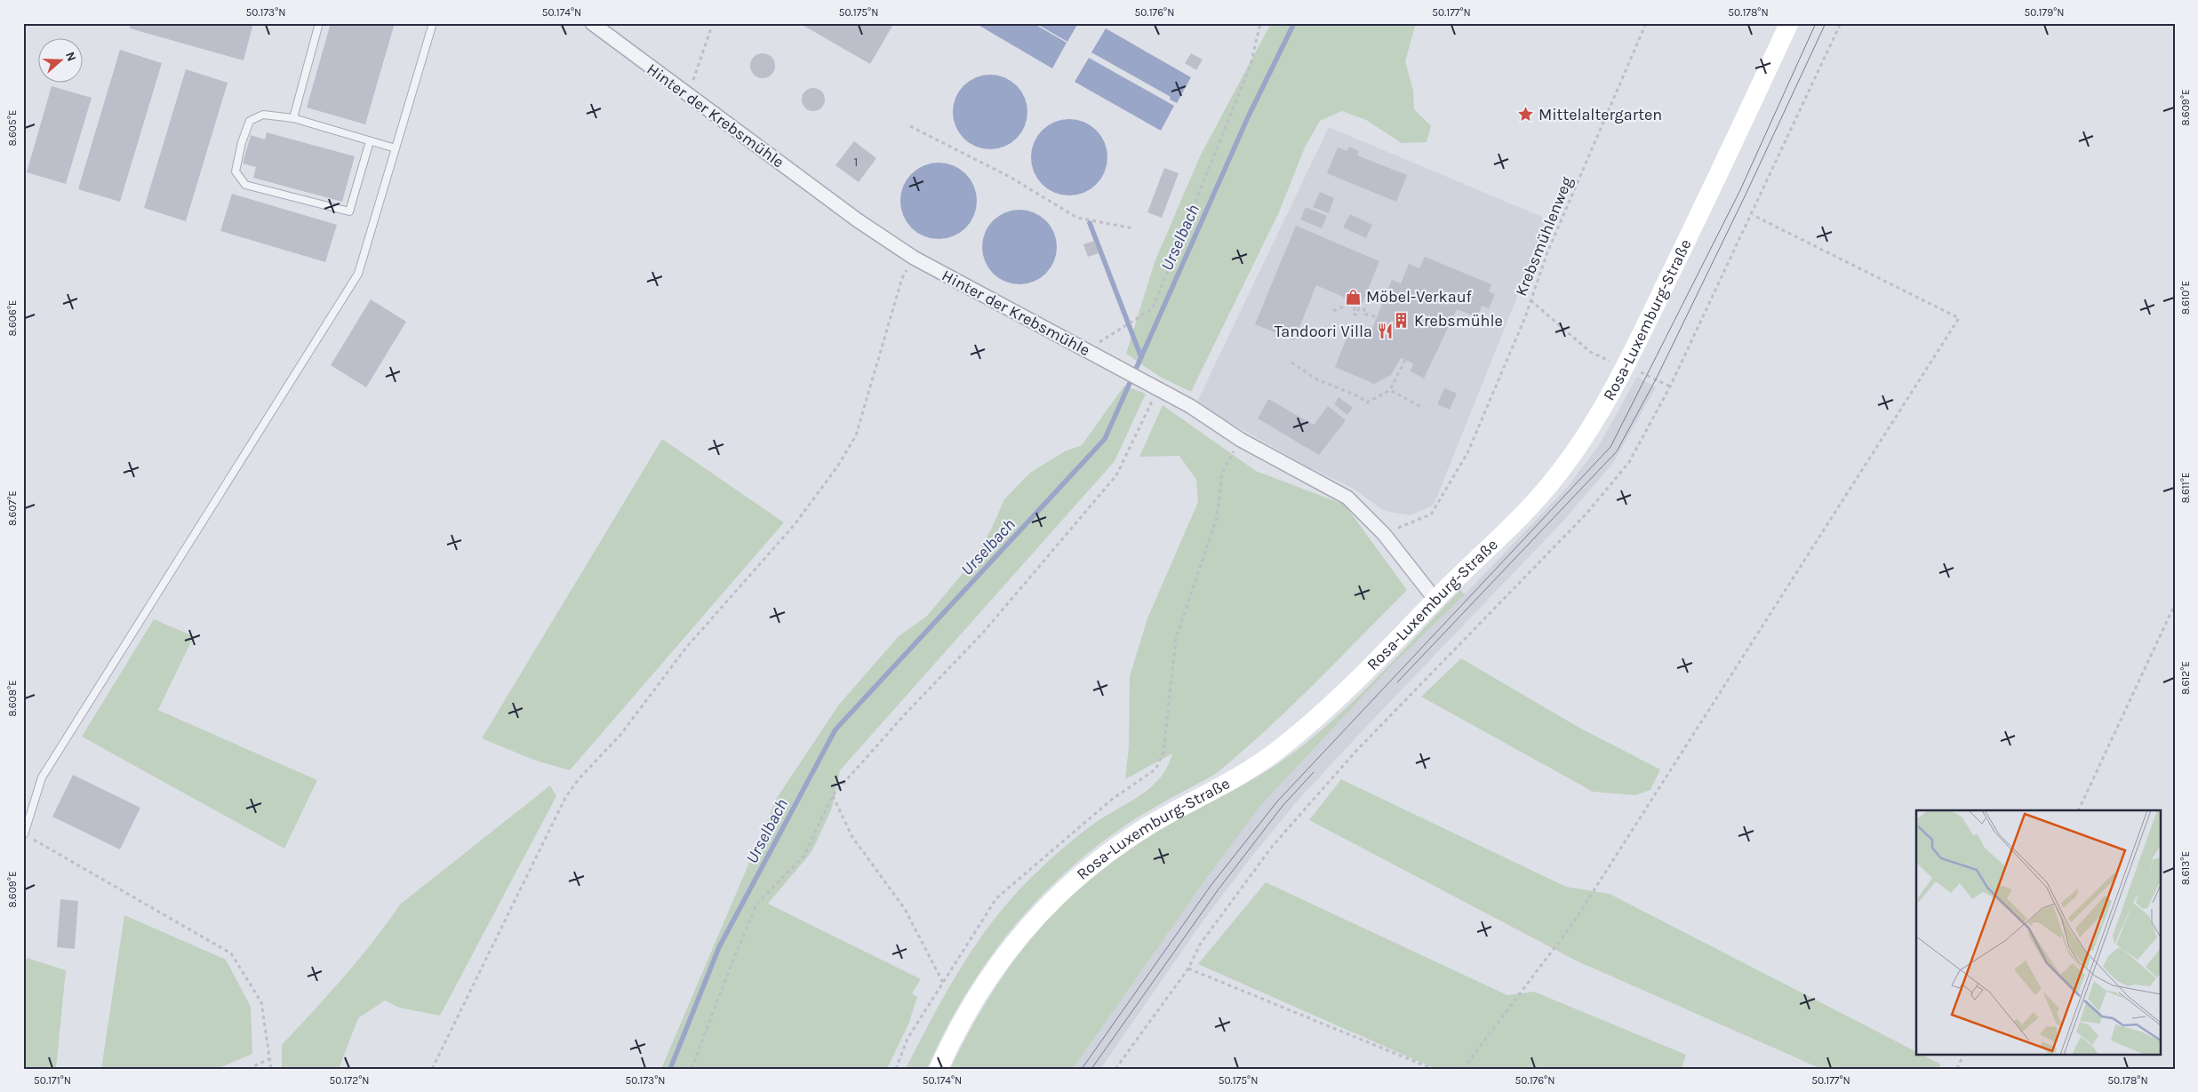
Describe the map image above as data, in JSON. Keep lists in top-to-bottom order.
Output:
{
  "streets": {
    "main road": ["Rosa-Luxemburg-Straße"],
    "street": ["Hinter der Krebsmühle"],
    "path": ["Krebsmühlenweg"]
  },
  "crossings": [
    ["Hinter der Krebsmühle", "Rosa-Luxemburg-Straße"]
  ],
  "water": ["Urselbach"],
  "places": {
    "place": ["Mittelaltergarten"],
    "shop": ["Möbel-Verkauf"],
    "building": ["Krebsmühle"],
    "restaurant": ["Tandoori Villa"]
  },
  "house_numbers": ["1"],
  "north": "right",
  "coordinates": [
    "50.173°N",
    "50.174°N",
    "50.175°N",
    "50.176°N",
    "50.177°N",
    "50.178°N",
    "50.179°N",
    "8.609°E",
    "8.605°E",
    "8.610°E",
    "8.606°E",
    "8.611°E",
    "8.607°E",
    "8.612°E",
    "8.608°E",
    "8.613°E",
    "50.171°N",
    "50.172°N"
  ]
}
